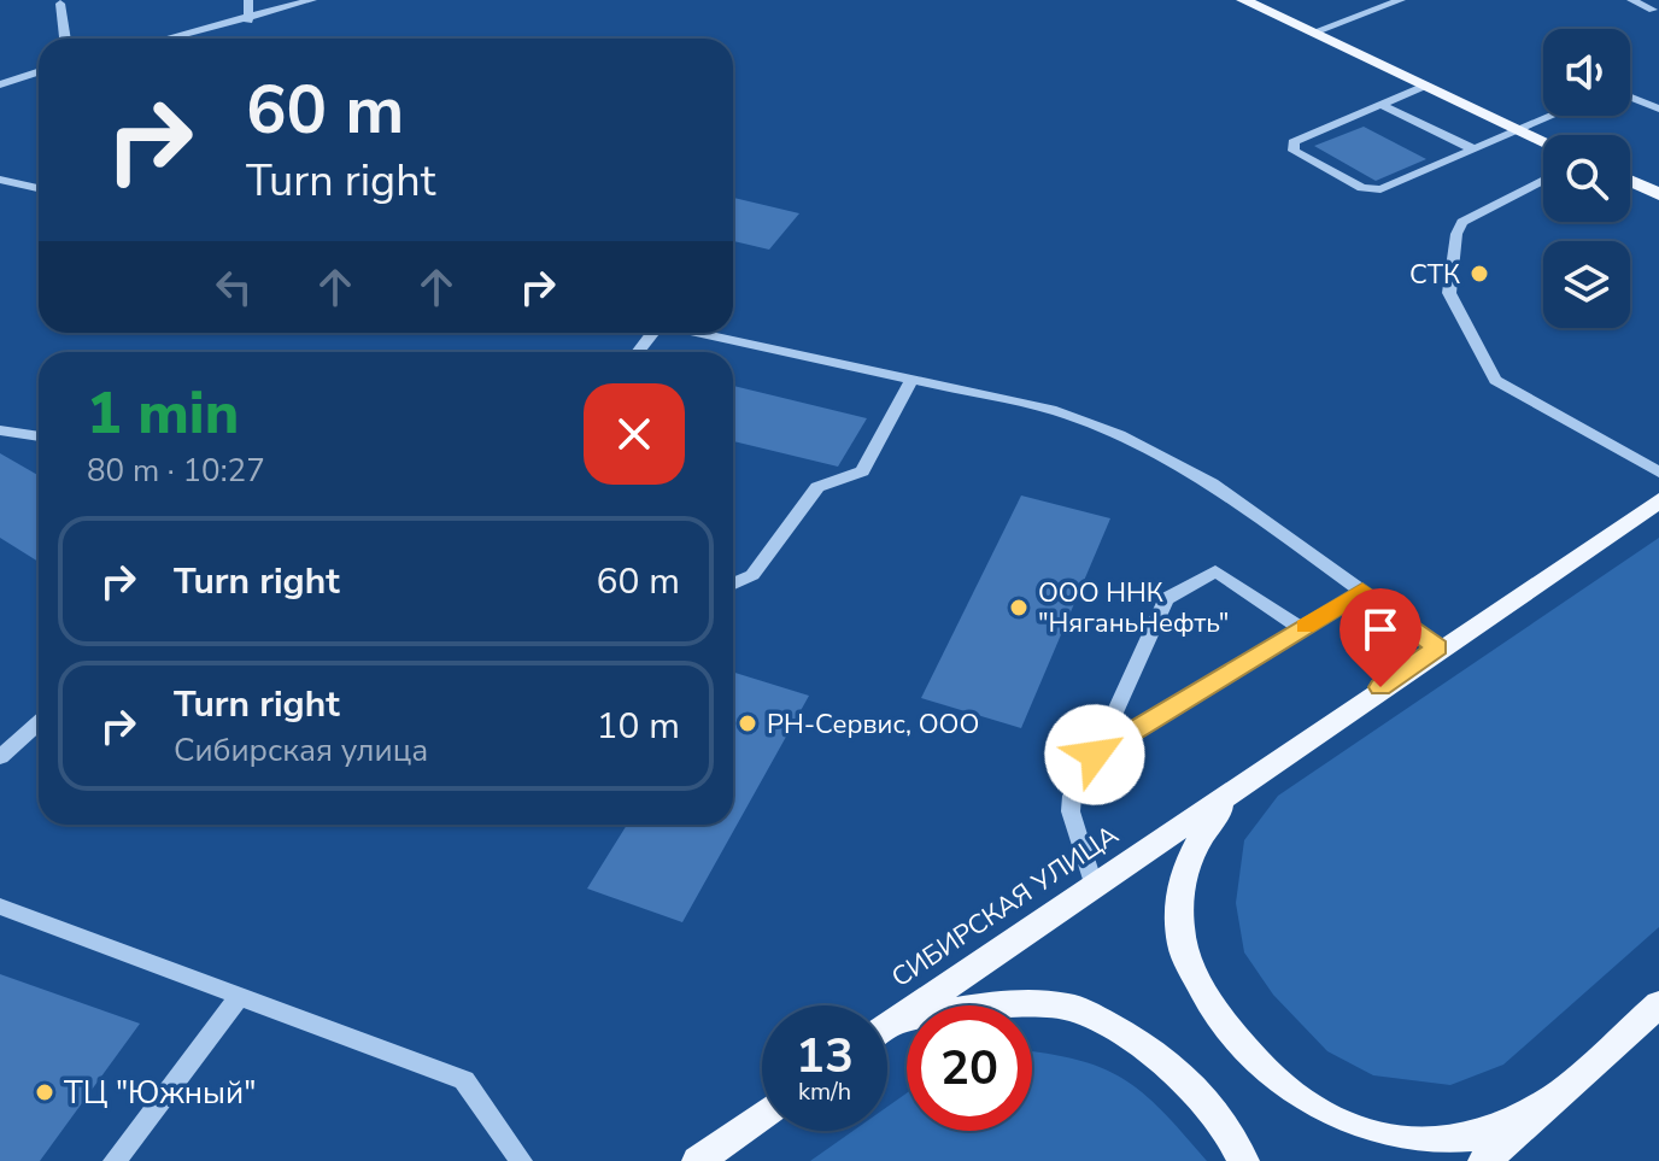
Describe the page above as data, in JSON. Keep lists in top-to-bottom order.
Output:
{
  "streets": {
    "main road": ["СИБИРСКАЯ УЛИЦА"]
  },
  "places": [
    "СТК",
    "ООО ННК \"НяганьНефть\"",
    "РН-Сервис, ООО",
    "ТЦ \"Южный\""
  ],
  "page": {
    "turn": ["60 m", "Turn right"],
    "heading": ["1 min", "80 m · 10:27"],
    "list": [
      {
        "name": "Turn right",
        "value": "60 m"
      },
      {
        "name": "Turn right",
        "note": "Сибирская улица",
        "value": "10 m"
      }
    ],
    "speed": "13 km/h",
    "limit": "20"
  }
}
